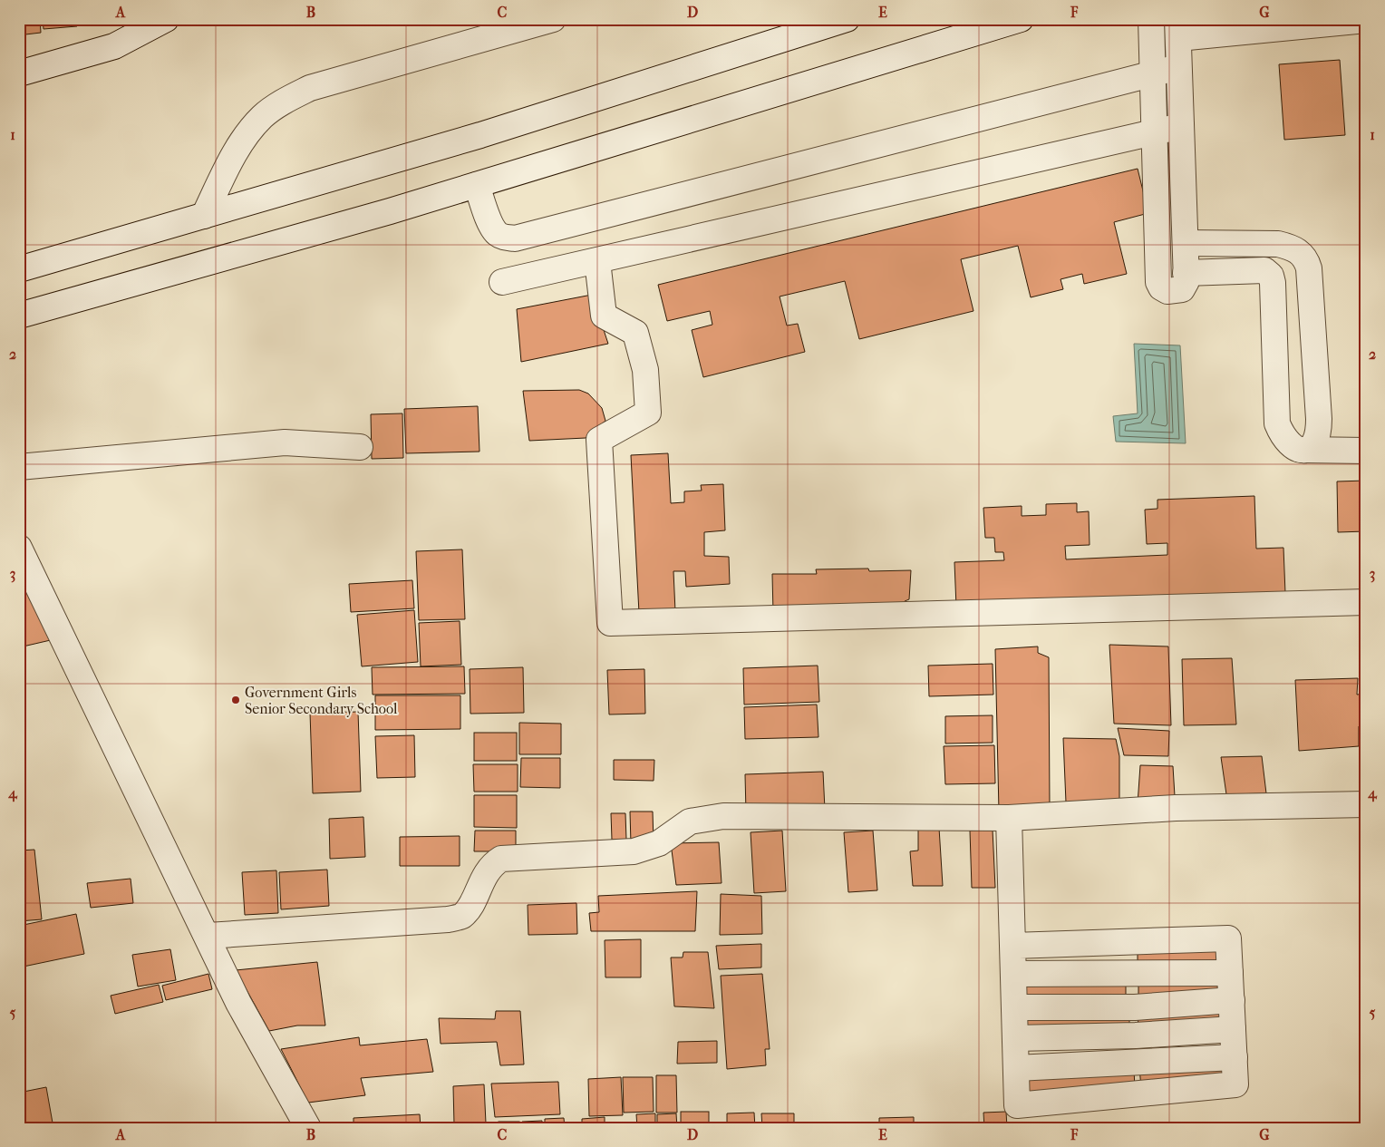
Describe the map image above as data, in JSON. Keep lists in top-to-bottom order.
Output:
{
  "places": ["Government Girls Senior Secondary School"],
  "grid": {
    "columns": [
      "A",
      "B",
      "C",
      "D",
      "E",
      "F",
      "G"
    ],
    "rows": [
      "1",
      "2",
      "3",
      "4",
      "5"
    ]
  }
}
